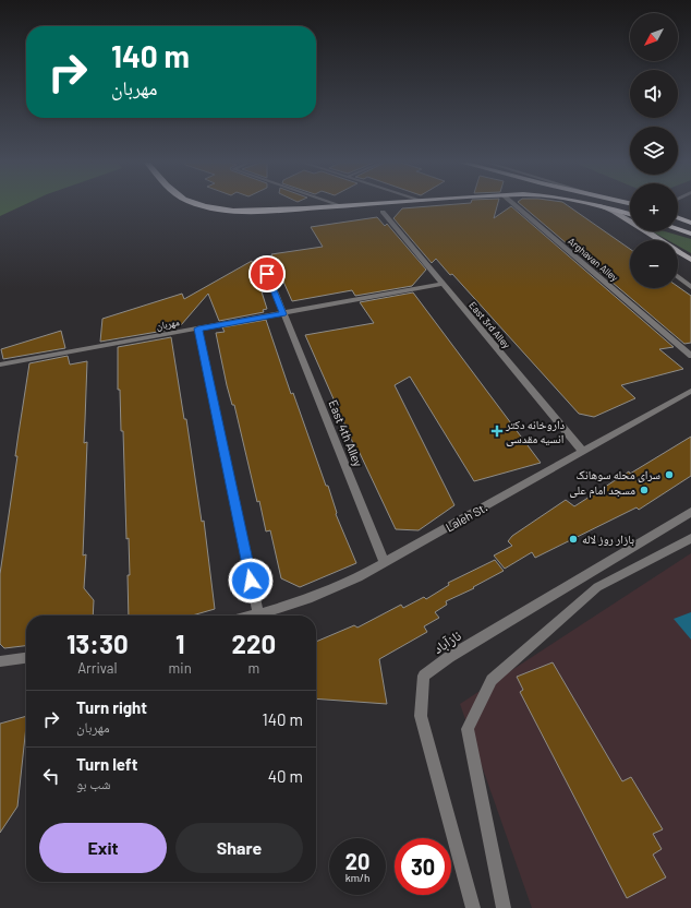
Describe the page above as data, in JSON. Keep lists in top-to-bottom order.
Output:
{
  "streets": {
    "street": [
      "Arghavan Alley",
      "مهربان",
      "East 3rd Alley",
      "East 4th Alley",
      "Laleh St.",
      "نازآباد"
    ]
  },
  "crossings": [
    ["مهربان", "East 3rd Alley"],
    ["مهربان", "East 4th Alley"],
    ["East 3rd Alley", "Laleh St."],
    ["East 4th Alley", "Laleh St."]
  ],
  "places": {
    "health": ["داروخانه دکتر انسیه مقدسی"],
    "other": ["سرای محله سوهانک", "مسجد امام علی", "بازار روز لاله"]
  },
  "north": "bottom left",
  "page": {
    "map_buttons": ["+", "−"],
    "turn": ["140 m", "مهربان"],
    "eta": [
      "13:30",
      "Arrival",
      "1",
      "min",
      "220",
      "m"
    ],
    "list": [
      {
        "name": "Turn right",
        "note": "مهربان",
        "value": "140 m"
      },
      {
        "name": "Turn left",
        "note": "شب بو",
        "value": "40 m"
      }
    ],
    "buttons": ["Exit", "Share"],
    "speed": "20 km/h",
    "limit": "30"
  }
}
